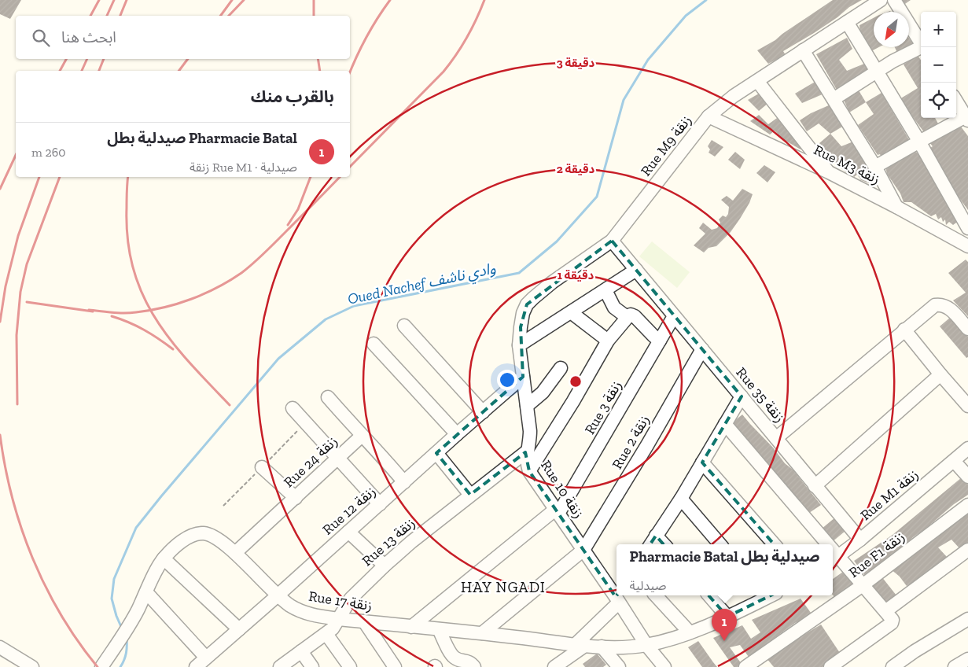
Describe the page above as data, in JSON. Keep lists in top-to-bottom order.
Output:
{
  "streets": {
    "street": [
      "Rue M9 زنقة",
      "Rue M3 زنقة",
      "Rue 35 زنقة",
      "Rue 3 زنقة",
      "Rue 2 زنقة",
      "Rue 24 زنقة",
      "Rue 10 زنقة",
      "Rue M1 زنقة",
      "Rue 12 زنقة",
      "Rue 13 زنقة",
      "Rue F1 زنقة",
      "Rue 17 زنقة"
    ]
  },
  "crossings": [
    ["Rue M9 زنقة", "Rue M3 زنقة"],
    ["Rue M9 زنقة", "Rue 35 زنقة"],
    ["Rue M9 زنقة", "Rue 10 زنقة"],
    ["Rue 35 زنقة", "Rue 3 زنقة"],
    ["Rue 35 زنقة", "Rue 2 زنقة"],
    ["Rue 35 زنقة", "Rue M1 زنقة"],
    ["Rue 3 زنقة", "Rue 10 زنقة"],
    ["Rue 2 زنقة", "Rue 10 زنقة"],
    ["Rue 2 زنقة", "Rue 17 زنقة"],
    ["Rue 24 زنقة", "Rue 17 زنقة"],
    ["Rue 10 زنقة", "Rue 12 زنقة"],
    ["Rue 10 زنقة", "Rue 13 زنقة"],
    ["Rue 10 زنقة", "Rue 17 زنقة"],
    ["Rue 12 زنقة", "Rue 17 زنقة"],
    ["Rue 13 زنقة", "Rue 17 زنقة"]
  ],
  "districts": ["HAY NGADI"],
  "water": ["Oued Nachef وادي ناشف"],
  "north": "bottom left",
  "page": {
    "map_buttons": ["+", "−"],
    "search": "ابحث هنا",
    "heading": "بالقرب منك",
    "list": [
      {
        "mark": "1",
        "name": "Pharmacie Batal صيدلية بطل",
        "note": "صيدلية · Rue M1 زنقة",
        "value": "260 m"
      }
    ],
    "popup": ["Pharmacie Batal صيدلية بطل", "صيدلية"],
    "pins": "1"
  },
  "rings": ["3 دقيقة", "2 دقيقة", "1 دقيقة"]
}
